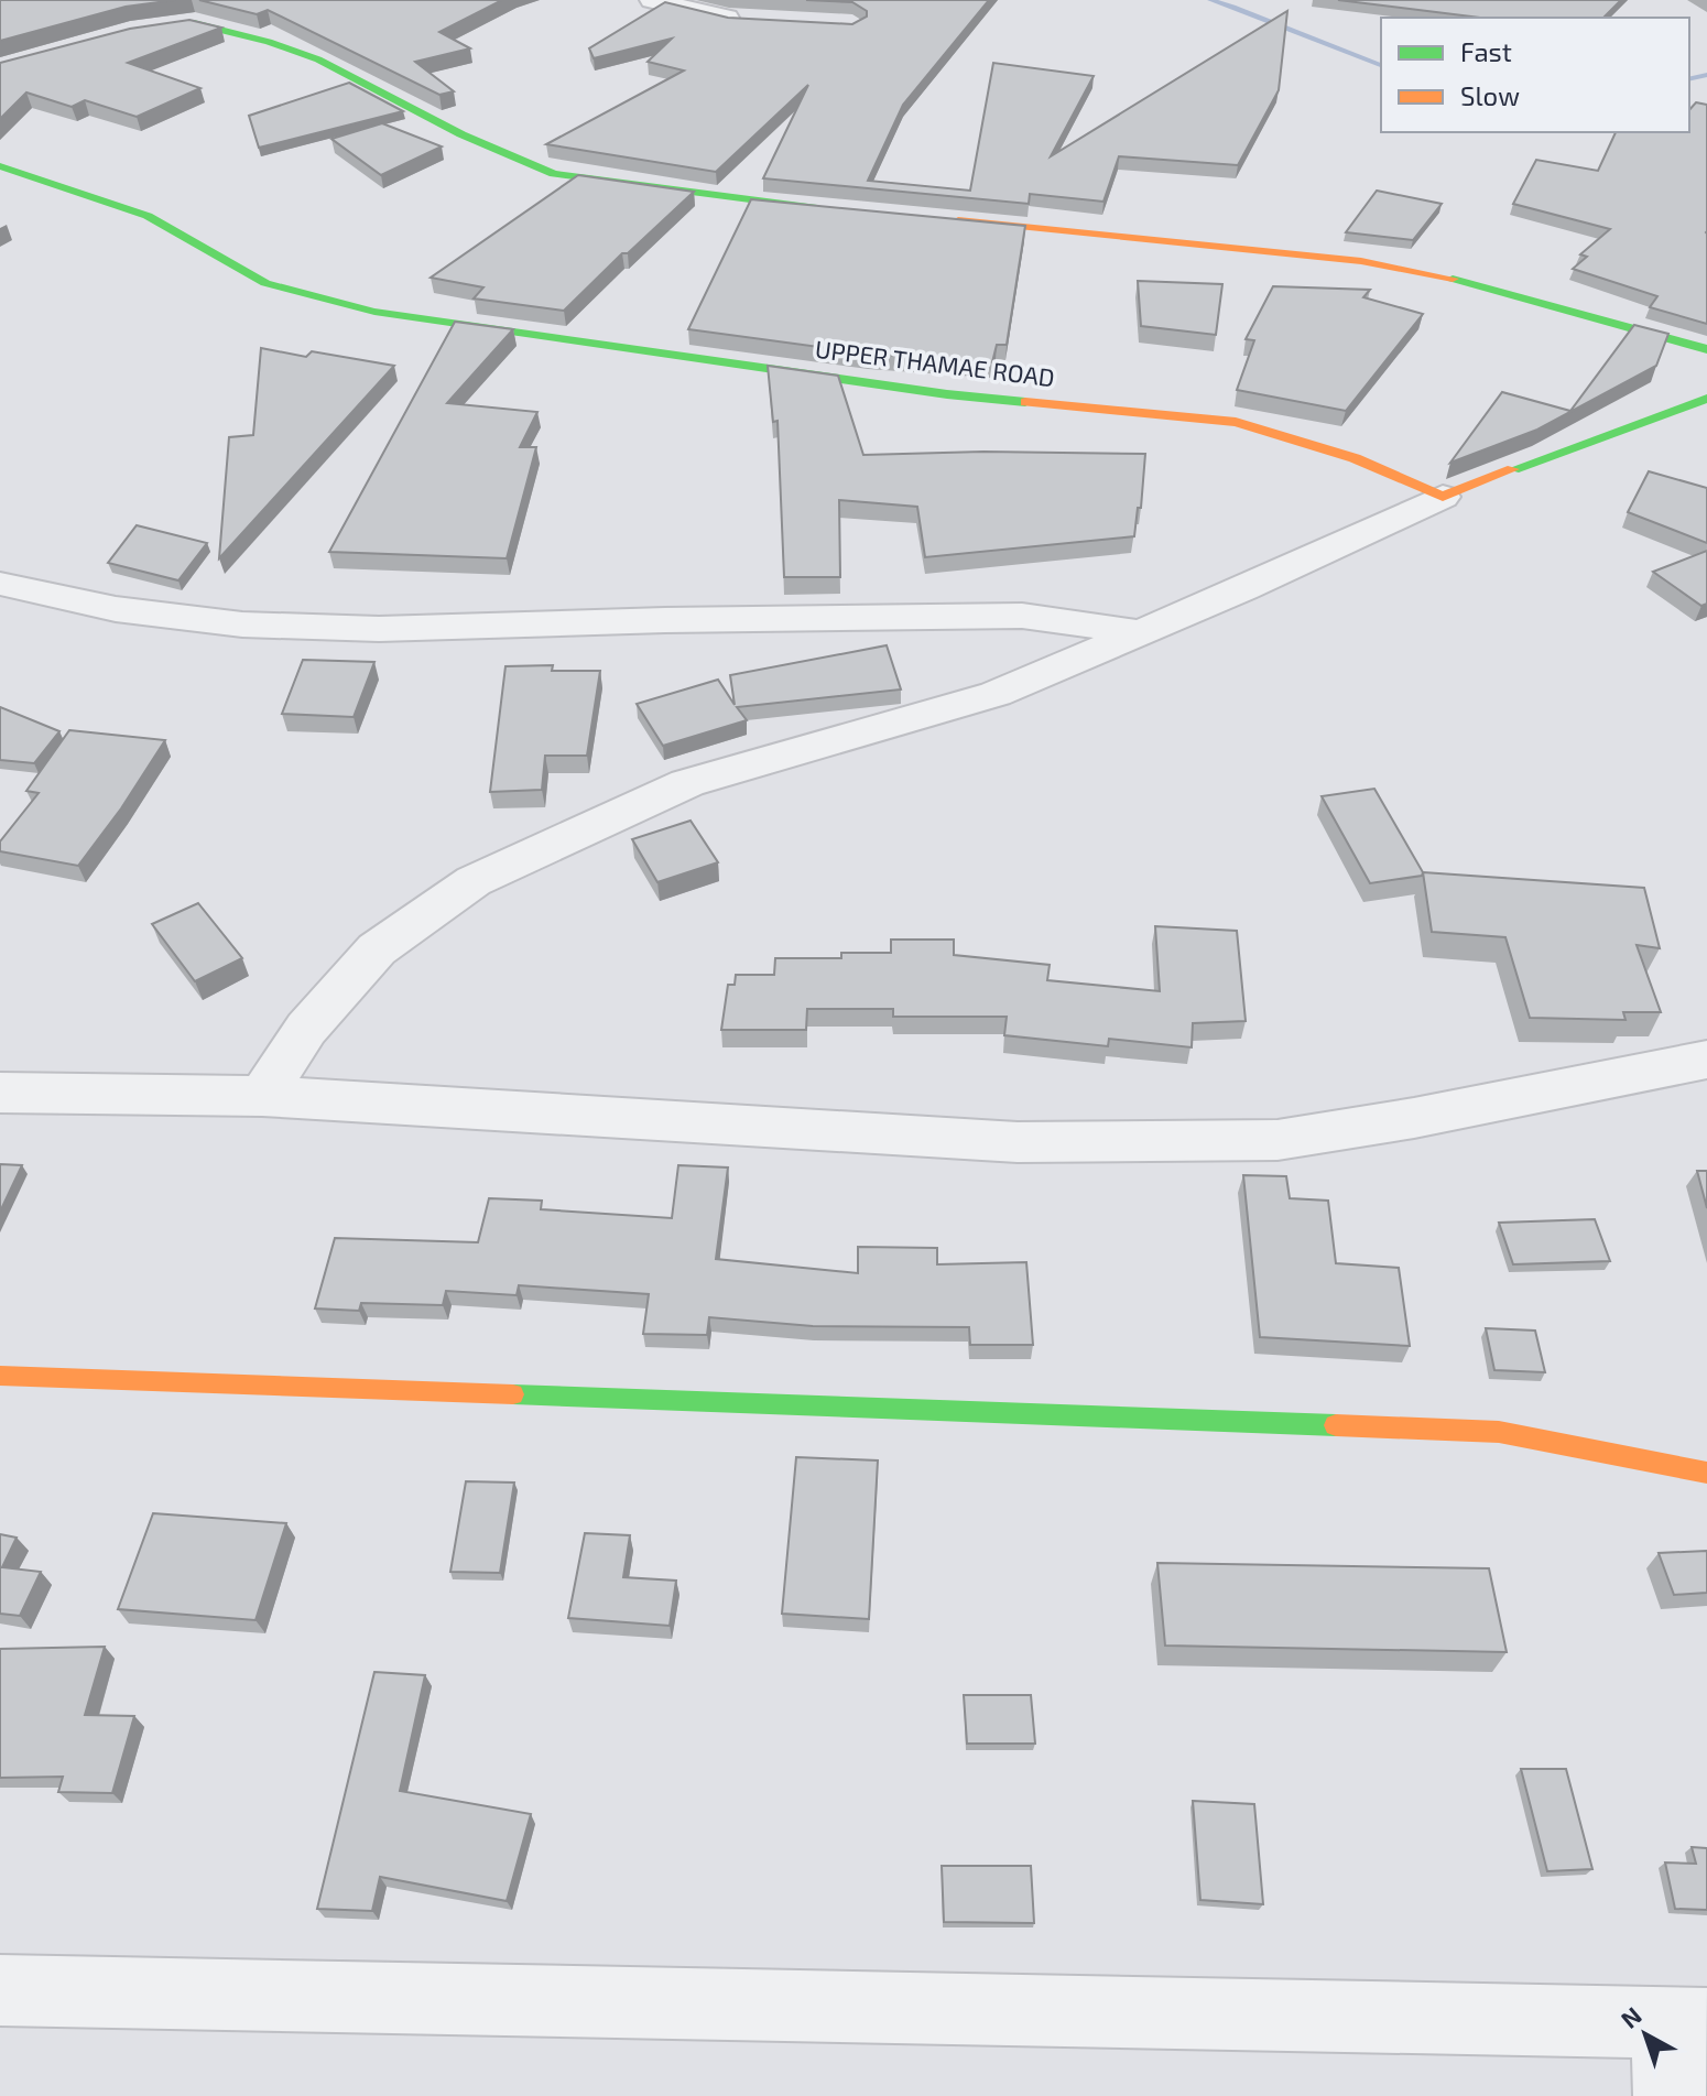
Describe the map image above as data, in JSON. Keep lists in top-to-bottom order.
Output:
{
  "streets": {
    "street": ["UPPER THAMAE ROAD"]
  },
  "legend": ["Fast", "Slow"],
  "north": "top left"
}
